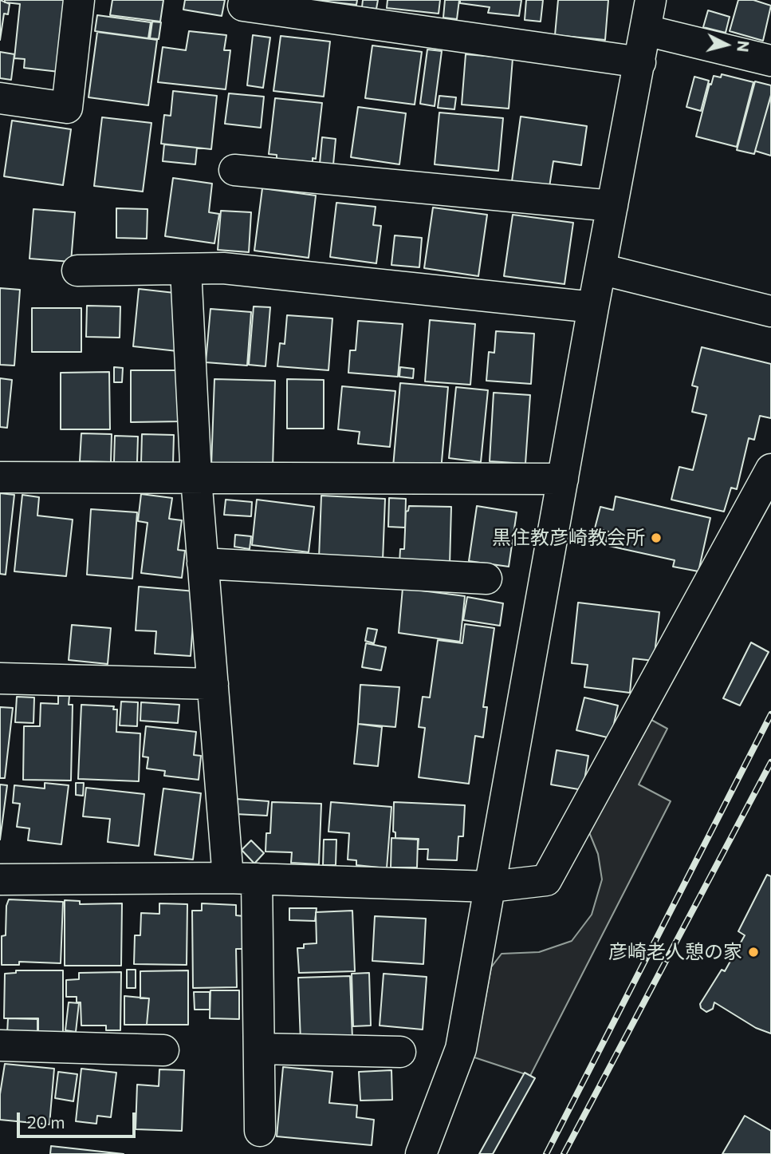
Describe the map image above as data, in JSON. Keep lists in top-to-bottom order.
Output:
{
  "places": ["黒住教彦崎教会所", "彦崎老人憩の家"],
  "scale_bar": "20 m",
  "north": "right"
}
